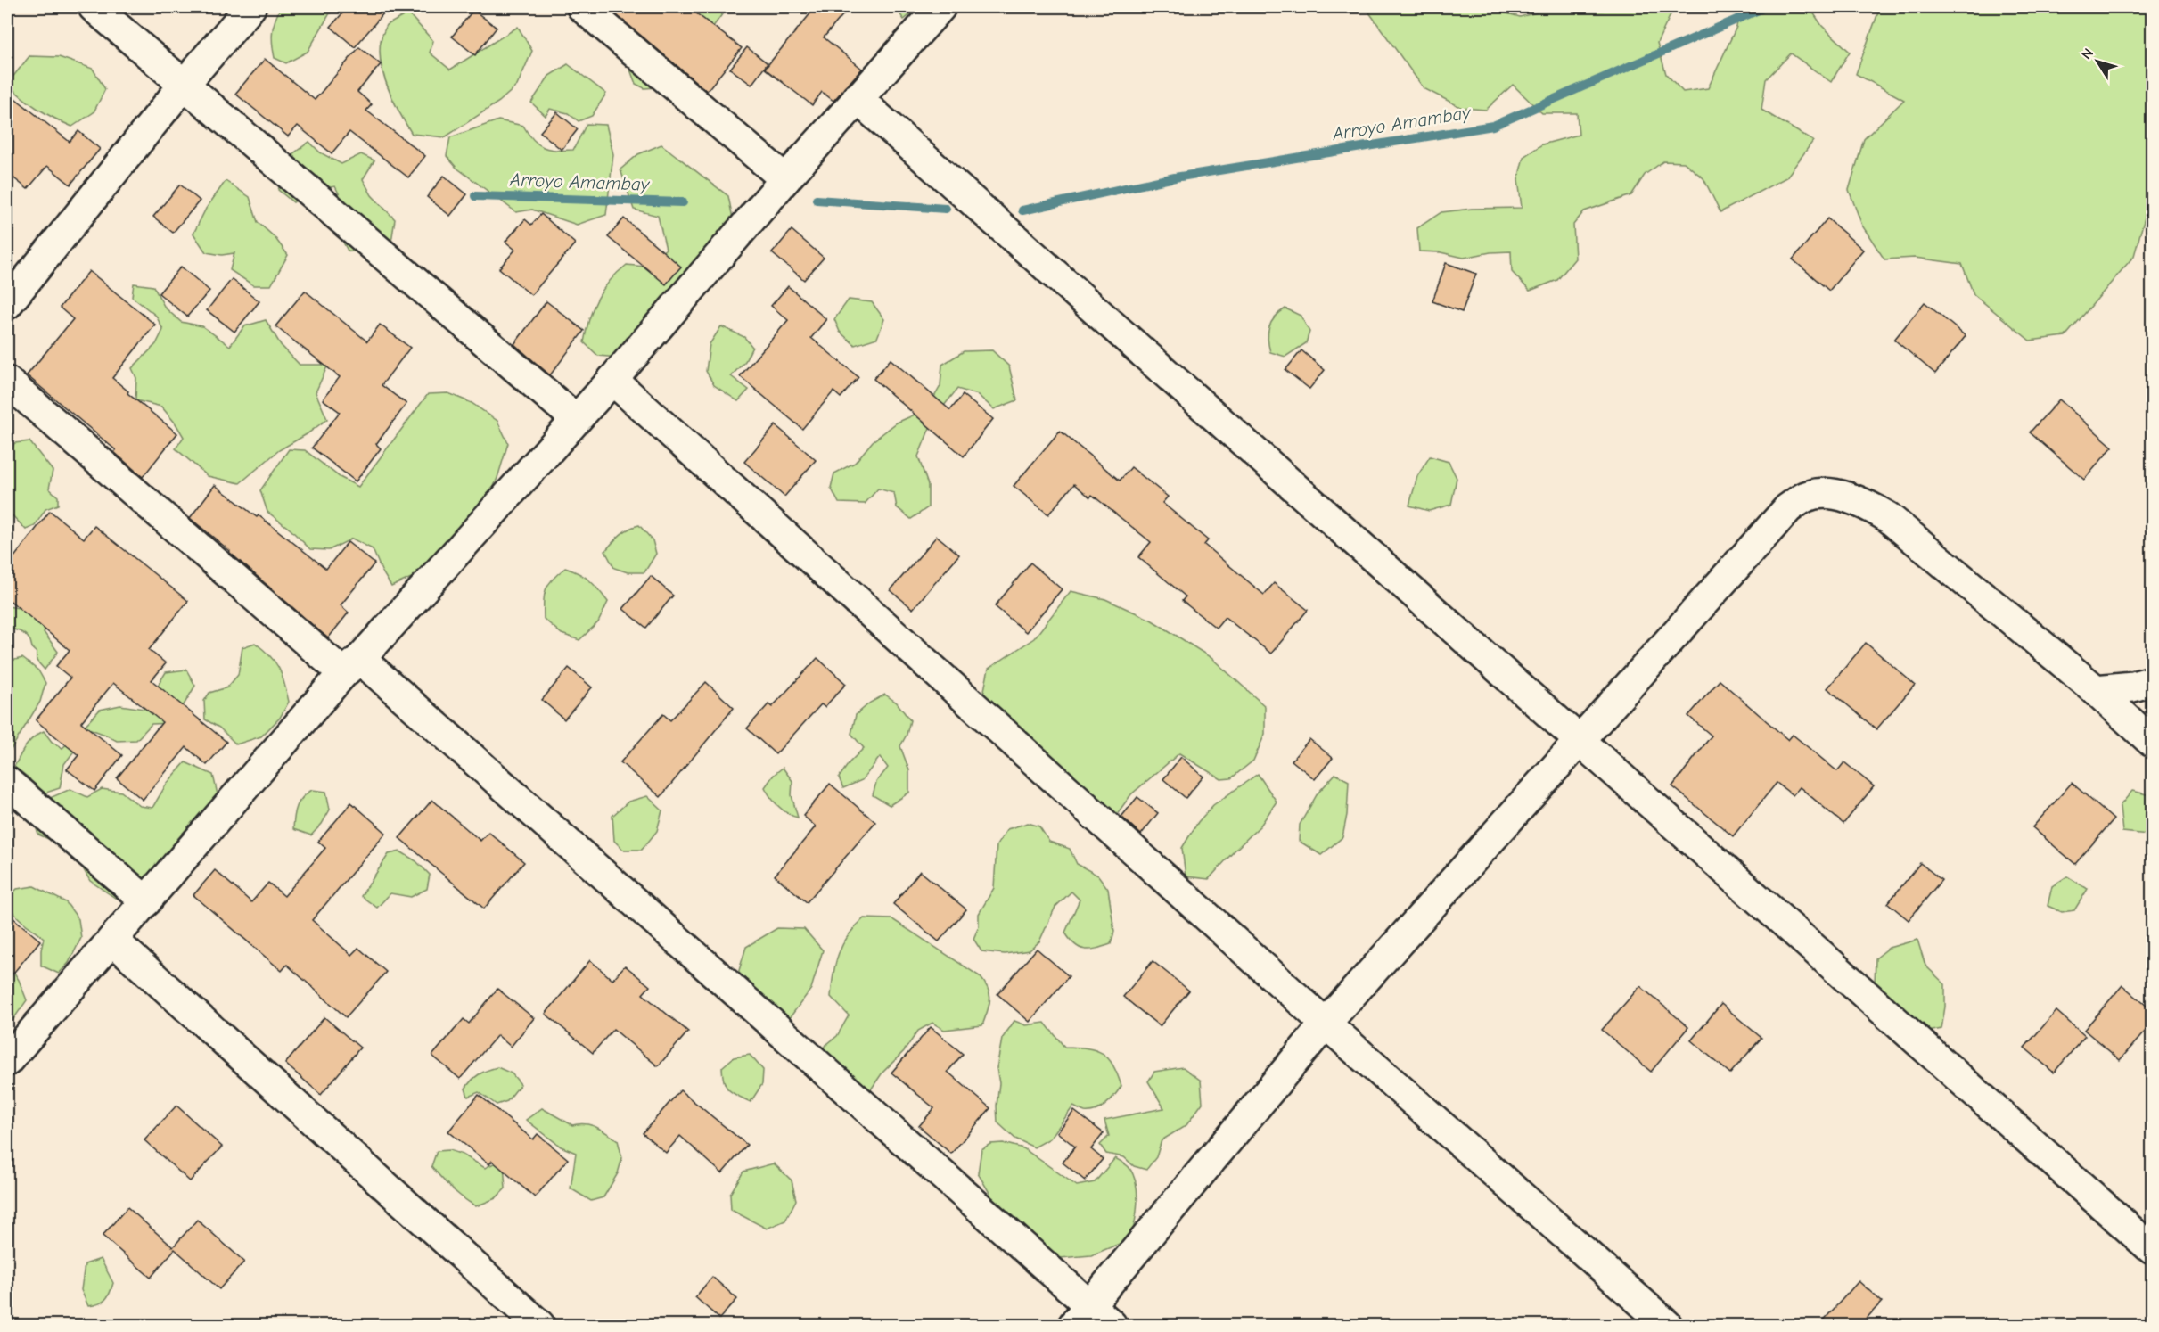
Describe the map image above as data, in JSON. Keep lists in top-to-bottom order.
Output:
{
  "water": ["Arroyo Amambay"],
  "north": "top left"
}
